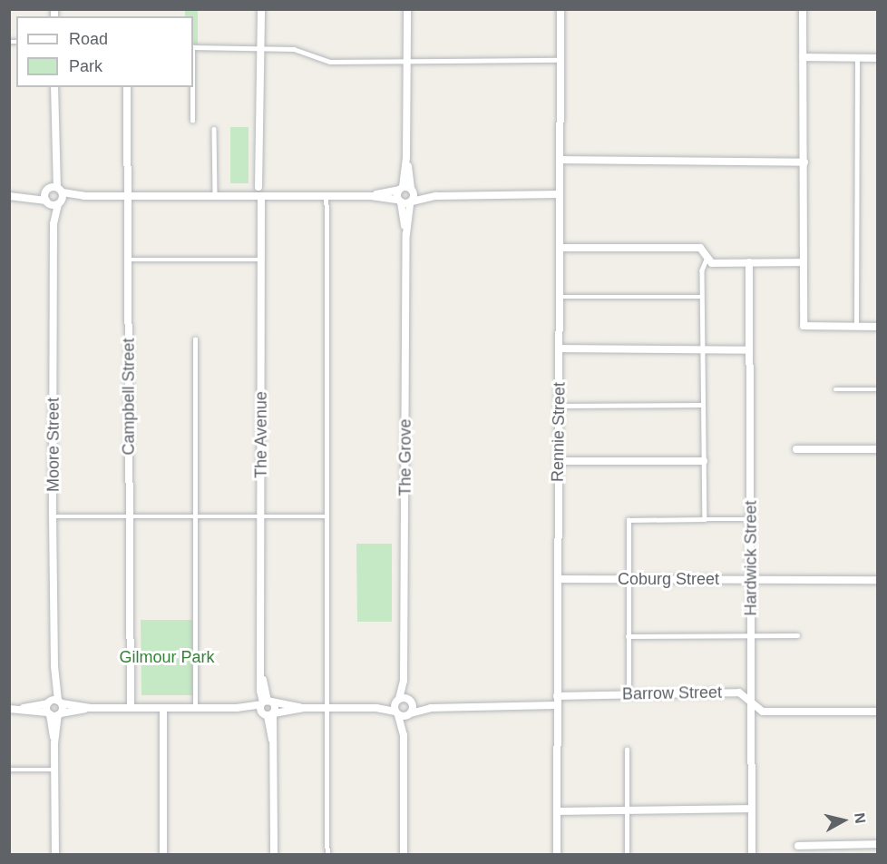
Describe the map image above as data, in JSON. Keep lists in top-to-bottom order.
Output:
{
  "streets": {
    "street": [
      "Campbell Street",
      "Rennie Street",
      "The Avenue",
      "Moore Street",
      "The Grove",
      "Hardwick Street",
      "Coburg Street",
      "Barrow Street"
    ]
  },
  "crossings": [
    ["Rennie Street", "Coburg Street"],
    ["Rennie Street", "Barrow Street"],
    ["Hardwick Street", "Coburg Street"],
    ["Hardwick Street", "Barrow Street"]
  ],
  "parks": ["Gilmour Park"],
  "legend": ["Road", "Park"],
  "north": "right"
}
